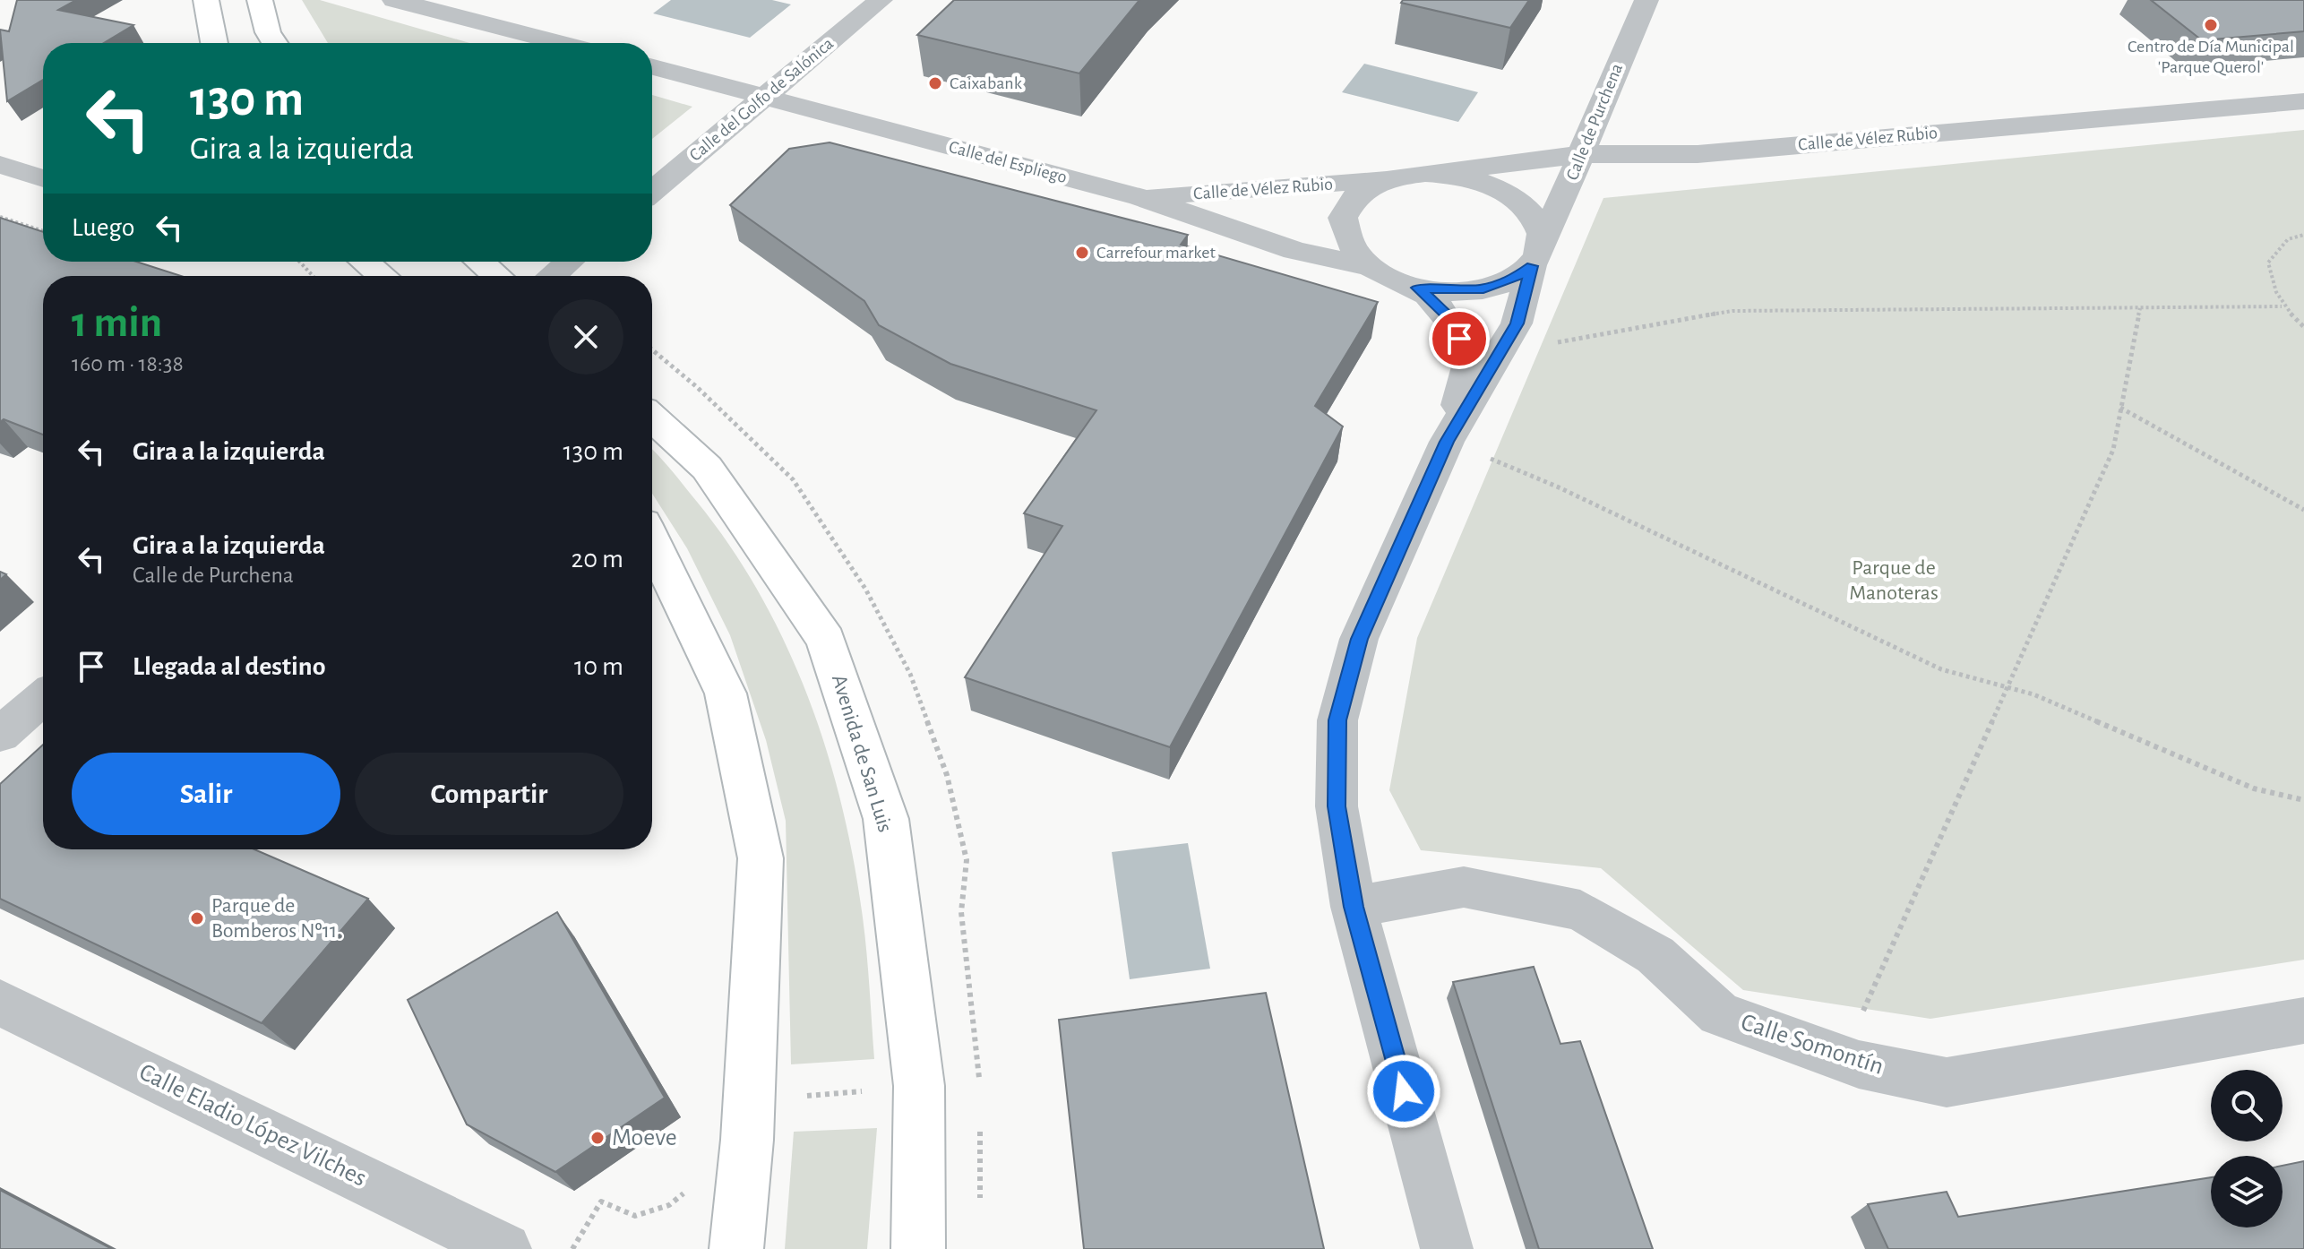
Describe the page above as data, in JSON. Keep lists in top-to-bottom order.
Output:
{
  "streets": {
    "street": [
      "Calle del Golfo de Salónica",
      "Calle de Purchena",
      "Calle de Vélez Rubio",
      "Calle del Espliego",
      "Avenida de San Luis",
      "Calle Somontín",
      "Calle Eladio López Vilches"
    ]
  },
  "crossings": [
    ["Calle del Golfo de Salónica", "Calle del Espliego"],
    ["Calle de Purchena", "Calle de Vélez Rubio"],
    ["Calle de Purchena", "Calle del Espliego"],
    ["Calle de Purchena", "Calle Somontín"],
    ["Calle de Vélez Rubio", "Calle del Espliego"]
  ],
  "parks": ["Parque de Manoteras"],
  "places": [
    "Centro de Día Municipal 'Parque Querol'",
    "Caixabank",
    "Carrefour market",
    "Parque de Bomberos Nº11.",
    "Moeve"
  ],
  "page": {
    "turn": ["130 m", "Gira a la izquierda"],
    "then": "Luego",
    "heading": ["1 min", "160 m · 18:38"],
    "list": [
      {
        "name": "Gira a la izquierda",
        "value": "130 m"
      },
      {
        "name": "Gira a la izquierda",
        "note": "Calle de Purchena",
        "value": "20 m"
      },
      {
        "name": "Llegada al destino",
        "value": "10 m"
      }
    ],
    "buttons": ["Salir", "Compartir"]
  }
}
